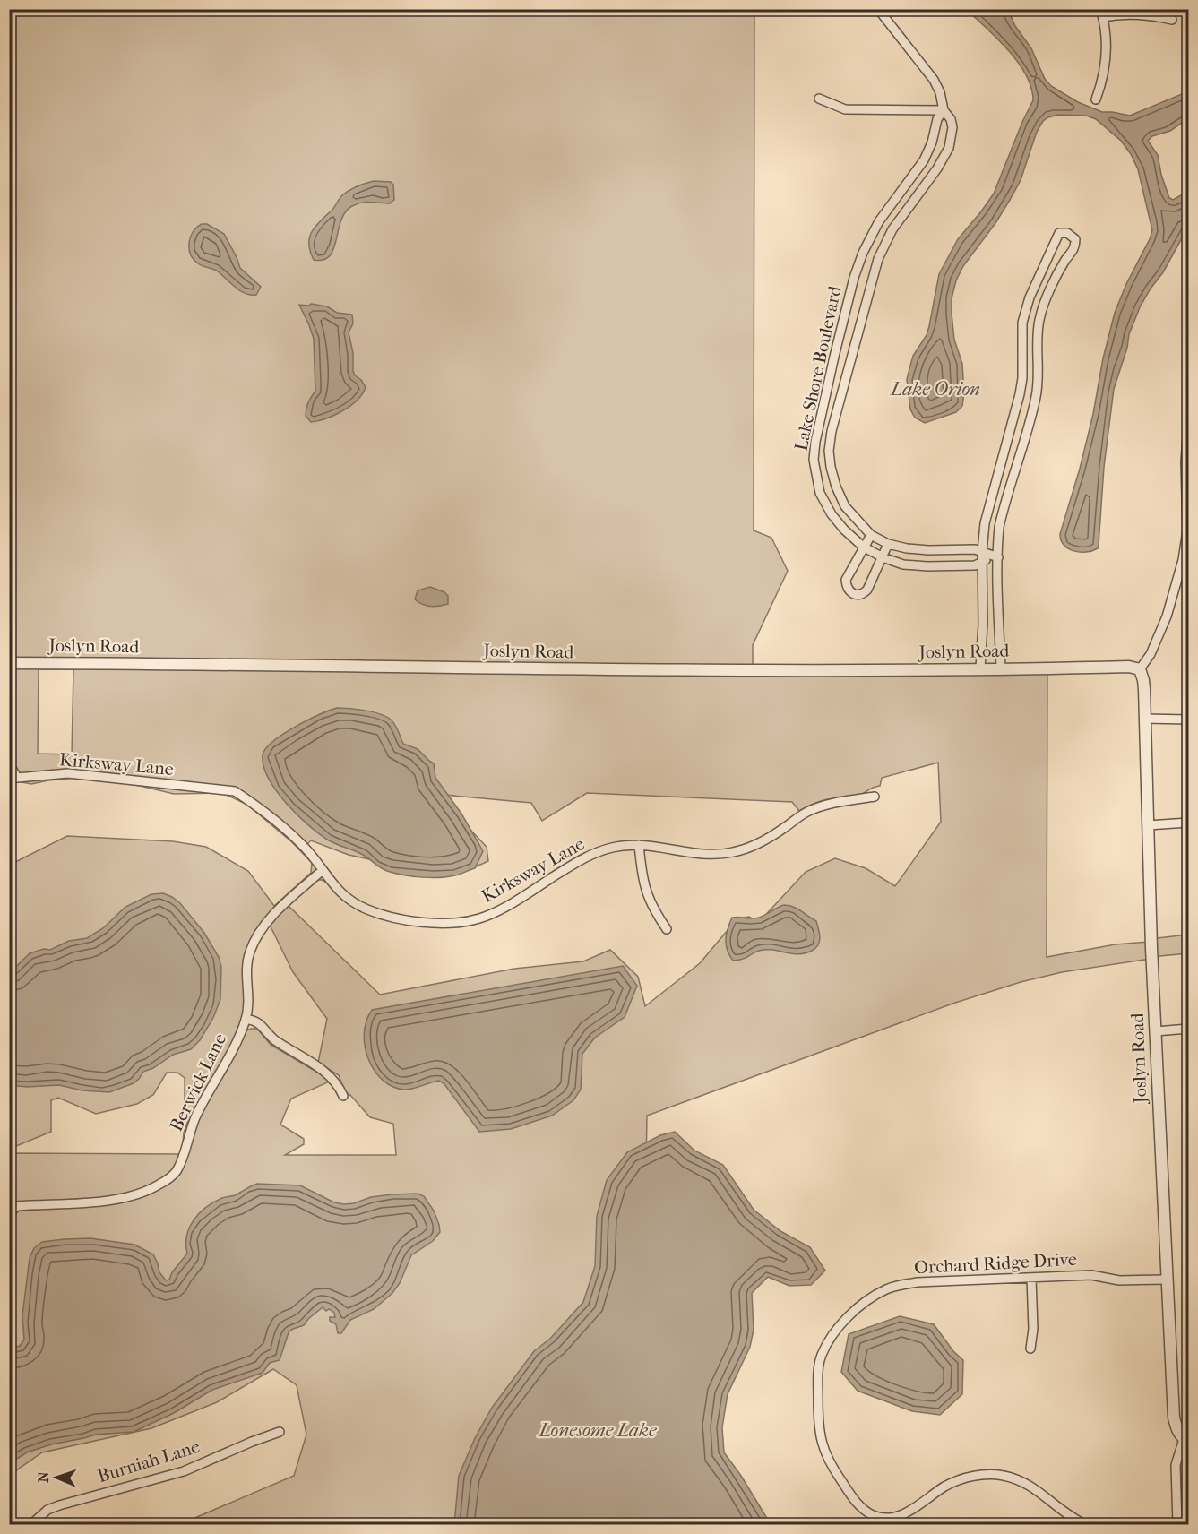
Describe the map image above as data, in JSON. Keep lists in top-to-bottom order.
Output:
{
  "streets": {
    "street": [
      "Lake Shore Boulevard",
      "Joslyn Road",
      "Kirksway Lane",
      "Berwick Lane",
      "Orchard Ridge Drive",
      "Burniah Lane"
    ]
  },
  "crossings": [
    ["Joslyn Road", "Orchard Ridge Drive"],
    ["Kirksway Lane", "Berwick Lane"]
  ],
  "water": ["Lake Orion", "Lonesome Lake"],
  "north": "left"
}
